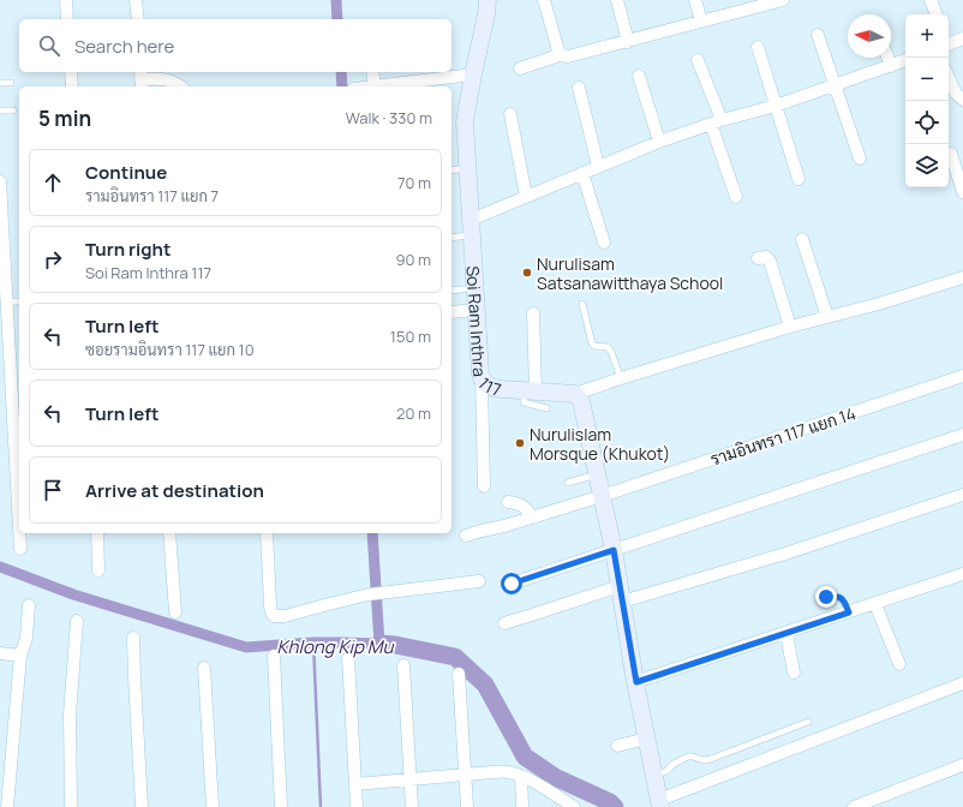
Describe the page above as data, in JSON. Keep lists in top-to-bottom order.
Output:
{
  "streets": {
    "street": ["Soi Ram Inthra 117", "รามอินทรา 117 แยก 14"]
  },
  "water": ["Khlong Kip Mu"],
  "places": ["Nurulisam Satsanawitthaya School", "Nurulislam Morsque (Khukot)"],
  "north": "left",
  "page": {
    "map_buttons": ["+", "−"],
    "search": "Search here",
    "heading": ["5 min", "Walk · 330 m"],
    "list": [
      ["Continue", "รามอินทรา 117 แยก 7", "70 m"],
      ["Turn right", "Soi Ram Inthra 117", "90 m"],
      ["Turn left", "ซอยรามอินทรา 117 แยก 10", "150 m"],
      ["Turn left", "20 m"],
      "Arrive at destination"
    ]
  }
}
